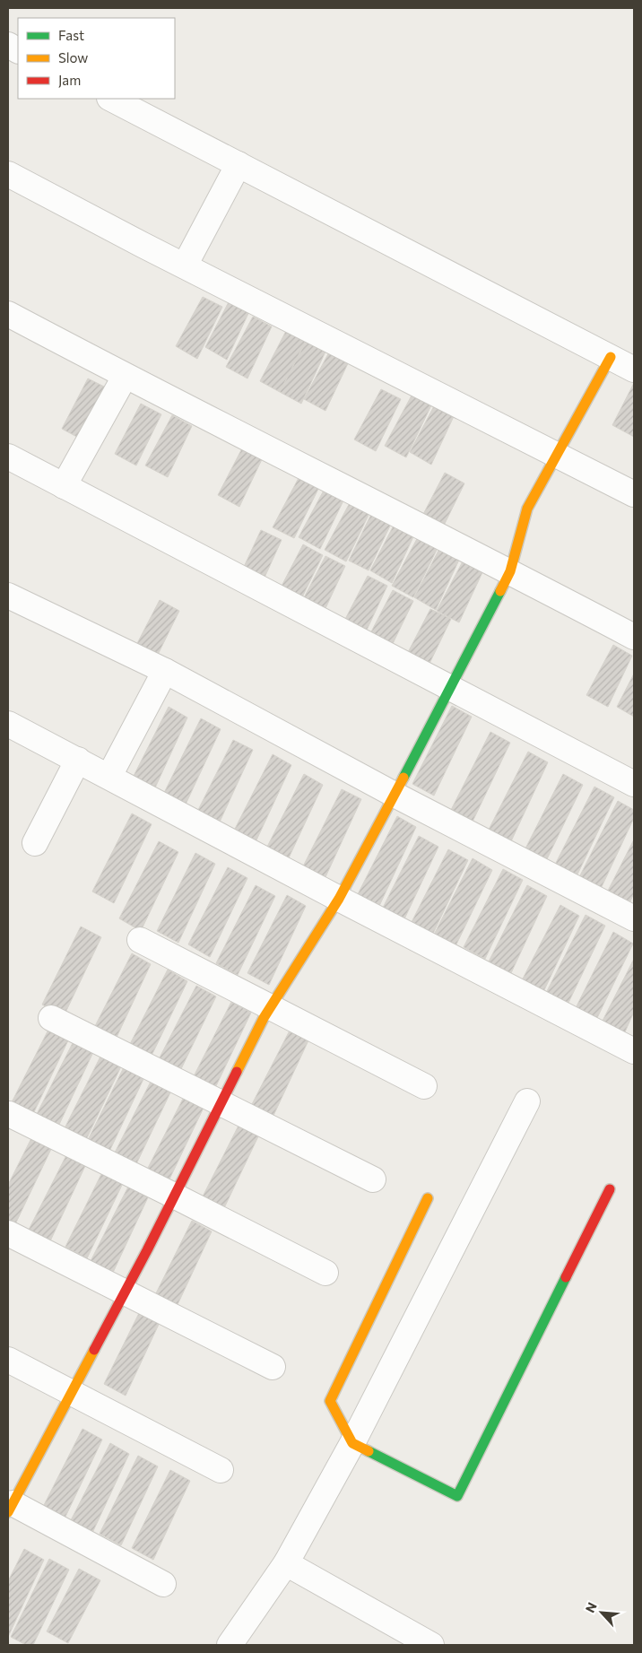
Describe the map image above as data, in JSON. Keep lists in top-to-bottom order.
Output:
{
  "legend": ["Fast", "Slow", "Jam"],
  "north": "top left"
}
